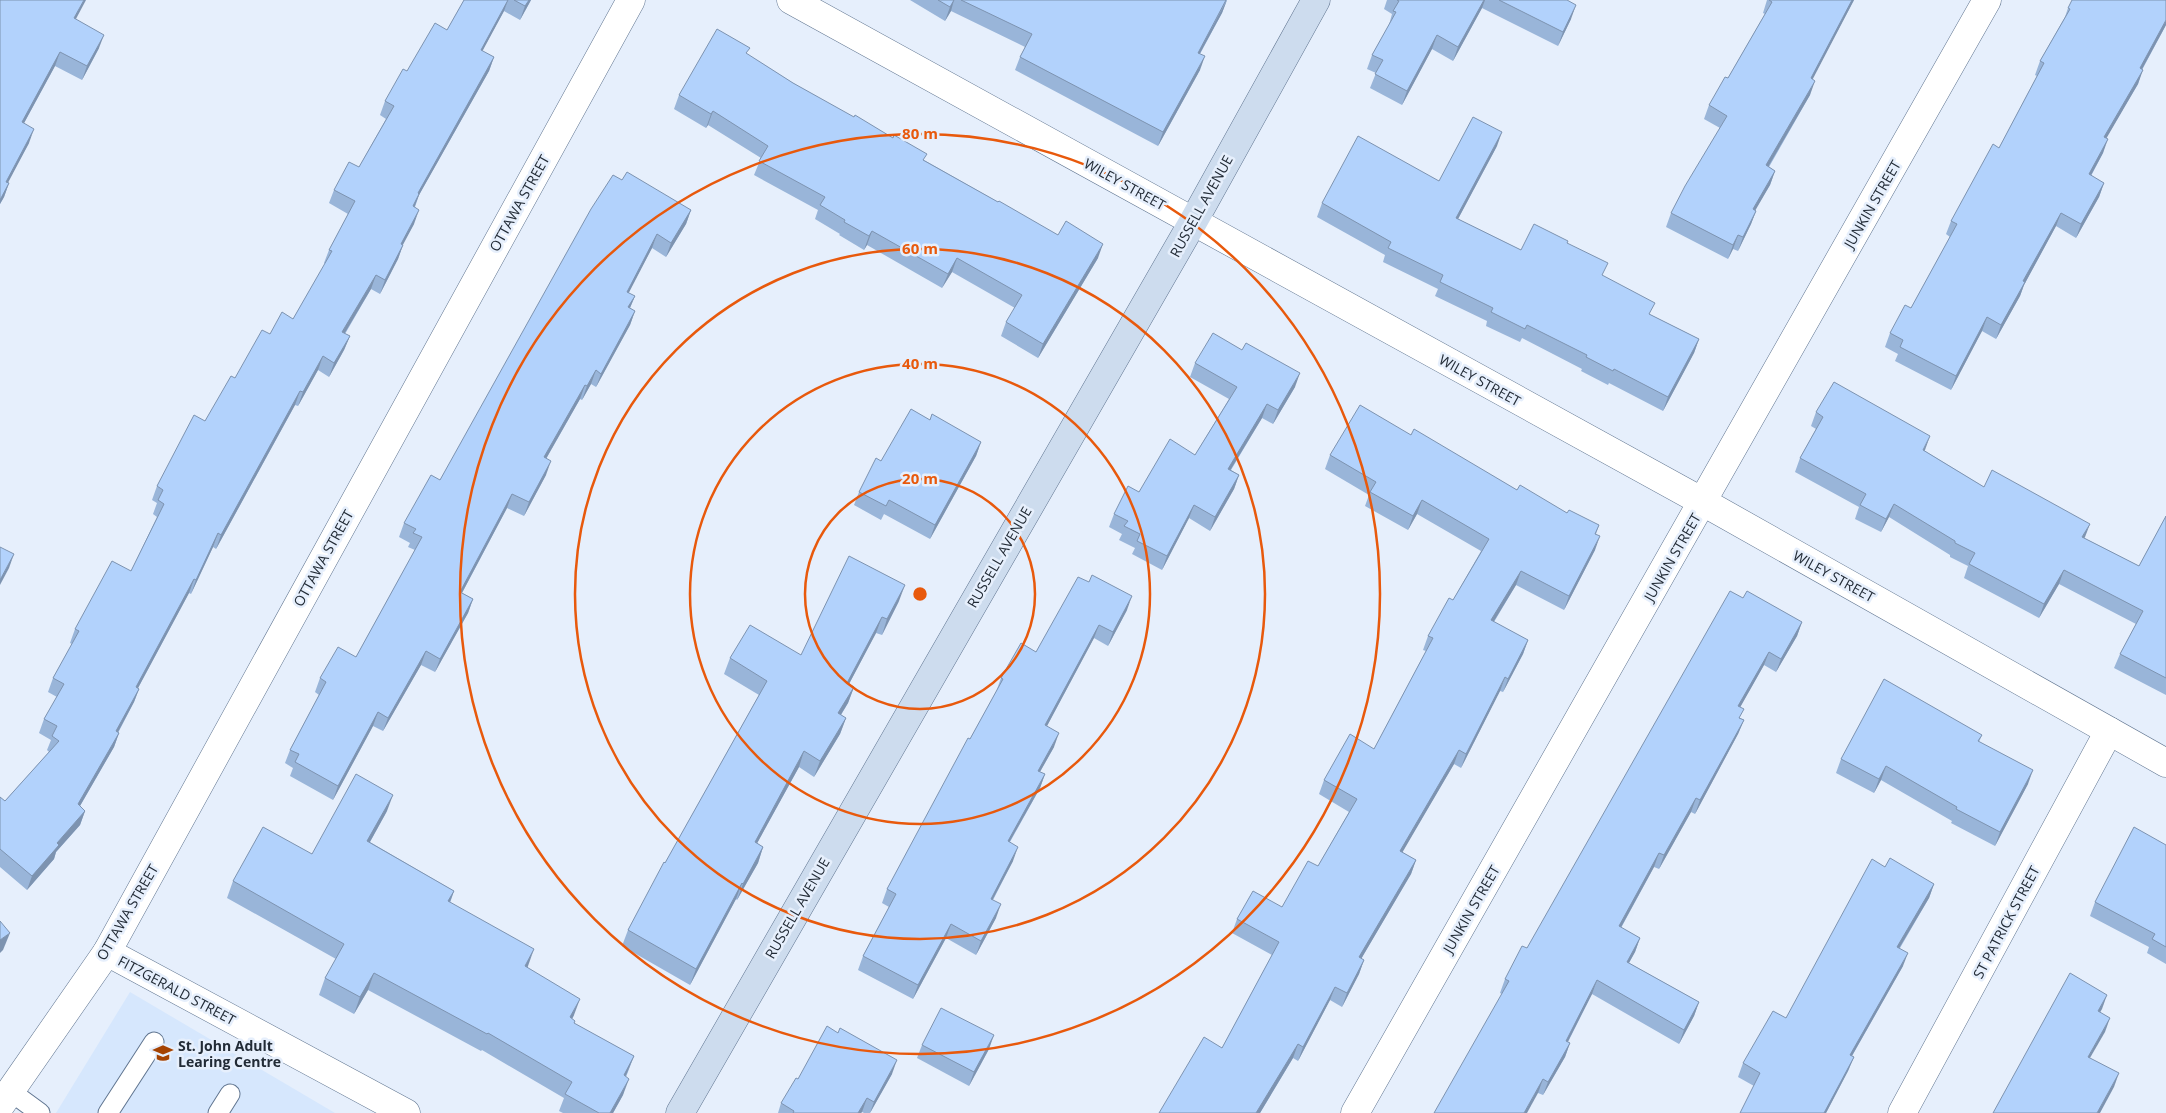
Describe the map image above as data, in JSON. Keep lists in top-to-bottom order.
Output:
{
  "streets": {
    "street": [
      "WILEY STREET",
      "OTTAWA STREET",
      "JUNKIN STREET",
      "RUSSELL AVENUE",
      "ST PATRICK STREET",
      "FITZGERALD STREET"
    ]
  },
  "crossings": [
    ["WILEY STREET", "JUNKIN STREET"],
    ["WILEY STREET", "RUSSELL AVENUE"],
    ["WILEY STREET", "ST PATRICK STREET"],
    ["OTTAWA STREET", "FITZGERALD STREET"]
  ],
  "places": {
    "school or university": ["St. John Adult Learing Centre"]
  },
  "rings": [
    "80 m",
    "60 m",
    "40 m",
    "20 m"
  ]
}
